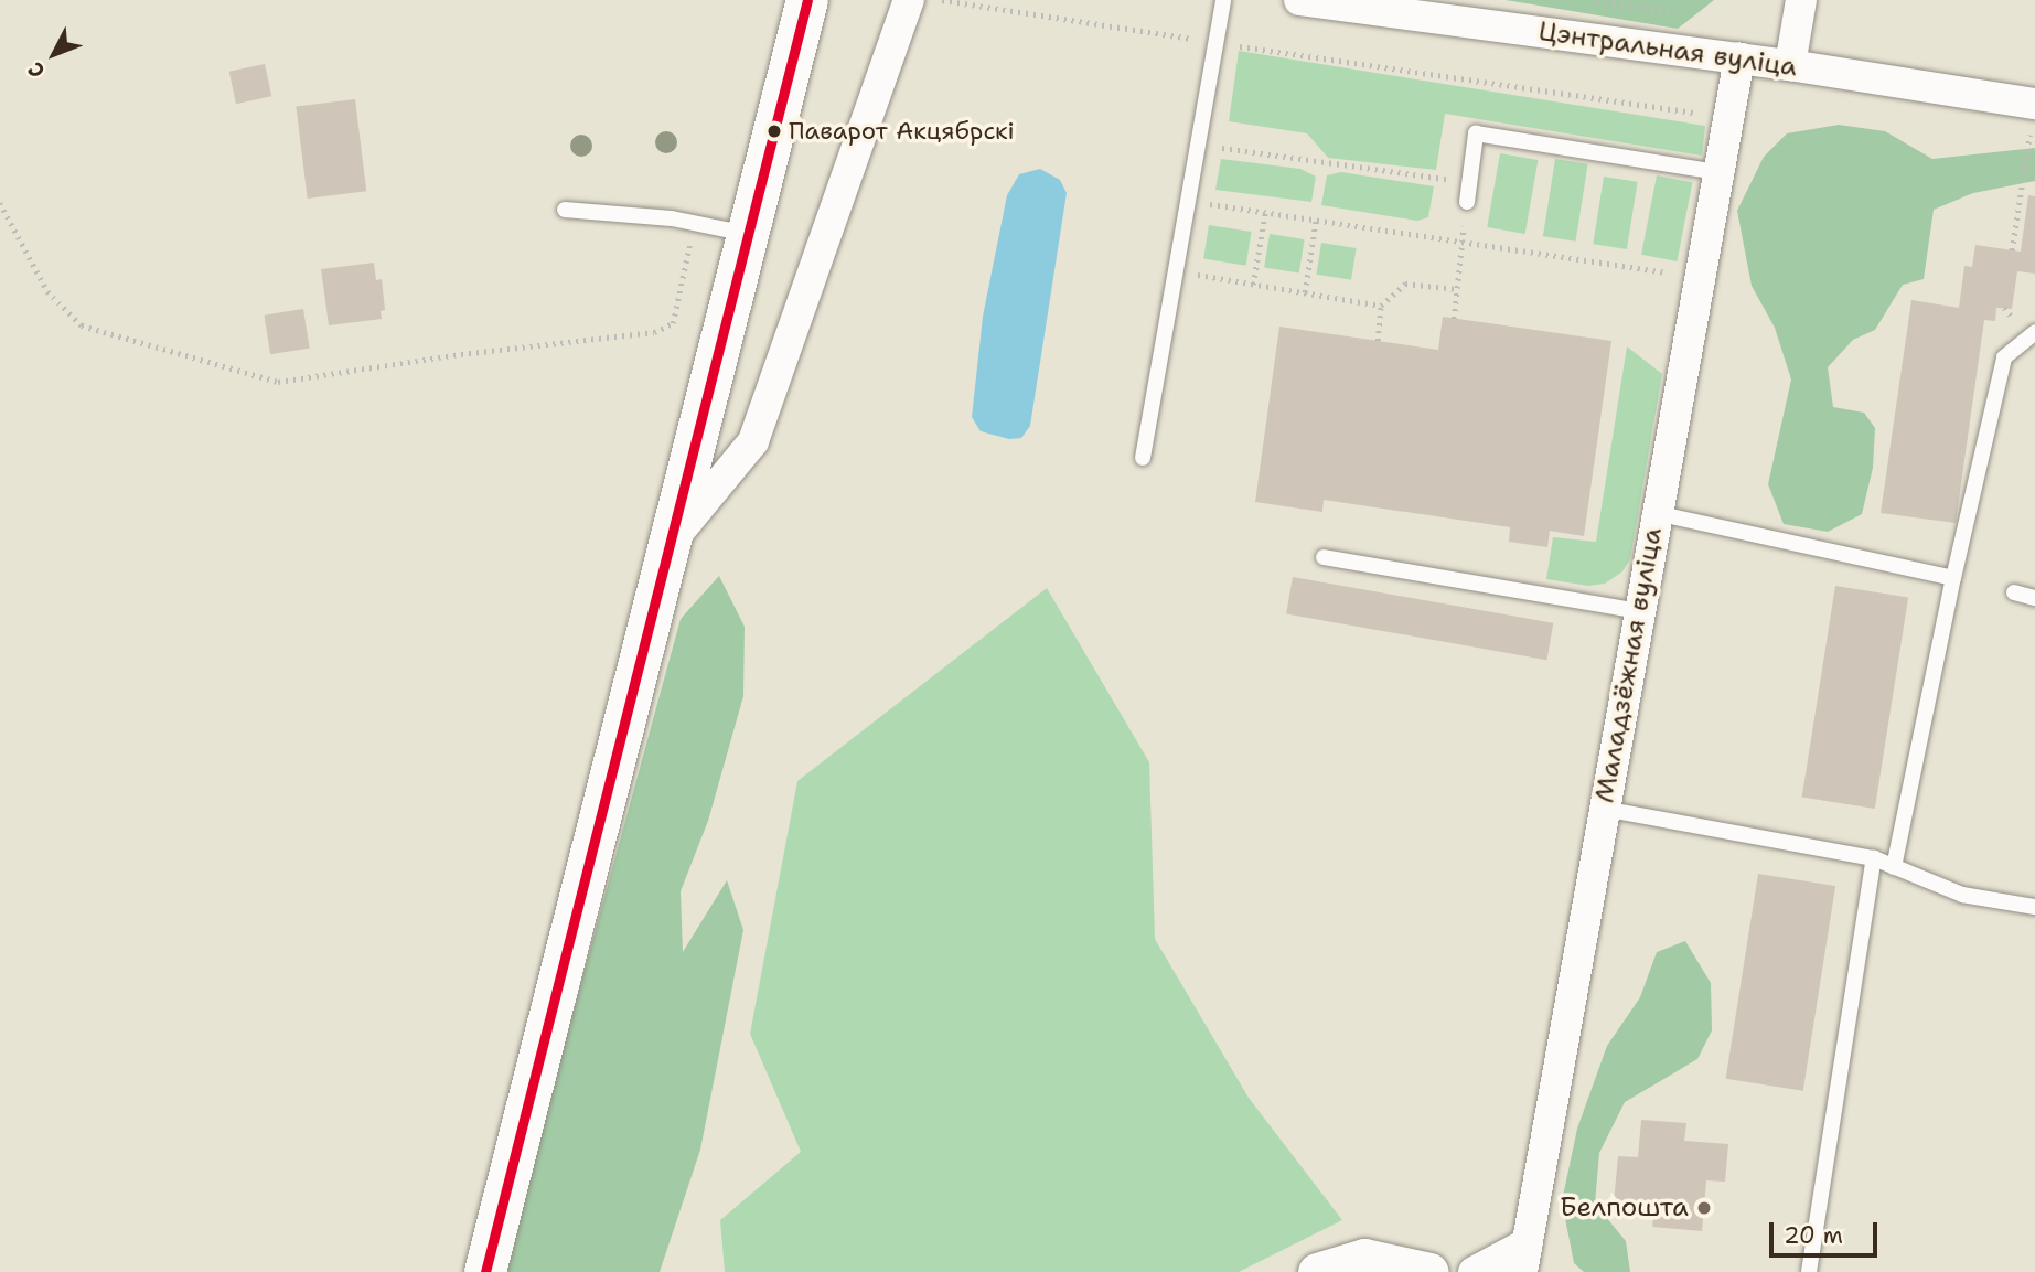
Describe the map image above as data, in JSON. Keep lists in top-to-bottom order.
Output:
{
  "streets": {
    "street": ["Цэнтральная вуліца", "Маладзёжная вуліца"]
  },
  "crossings": [
    ["Цэнтральная вуліца", "Маладзёжная вуліца"]
  ],
  "places": ["Паварот Акцябрскі", "Белпошта"],
  "scale_bar": "20 m",
  "north": "bottom left"
}
